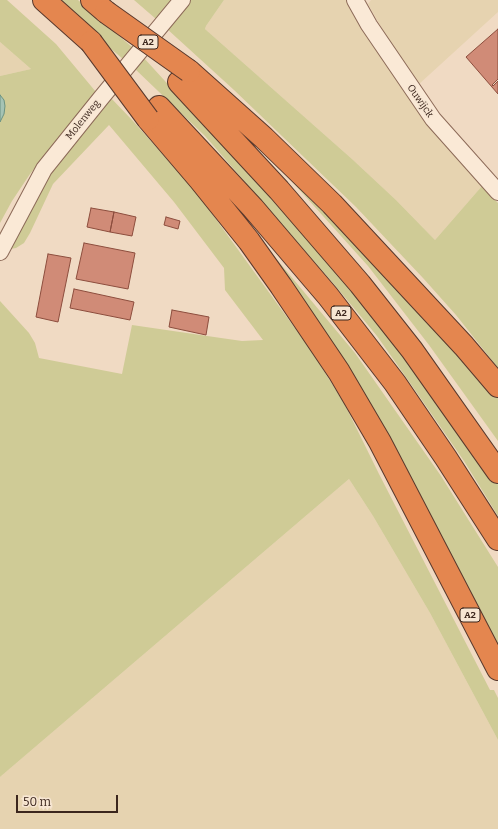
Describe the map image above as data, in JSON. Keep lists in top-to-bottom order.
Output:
{
  "streets": {
    "highway": ["A2"],
    "street": ["Ouwijck", "Molenweg"]
  },
  "scale_bar": "50 m"
}
